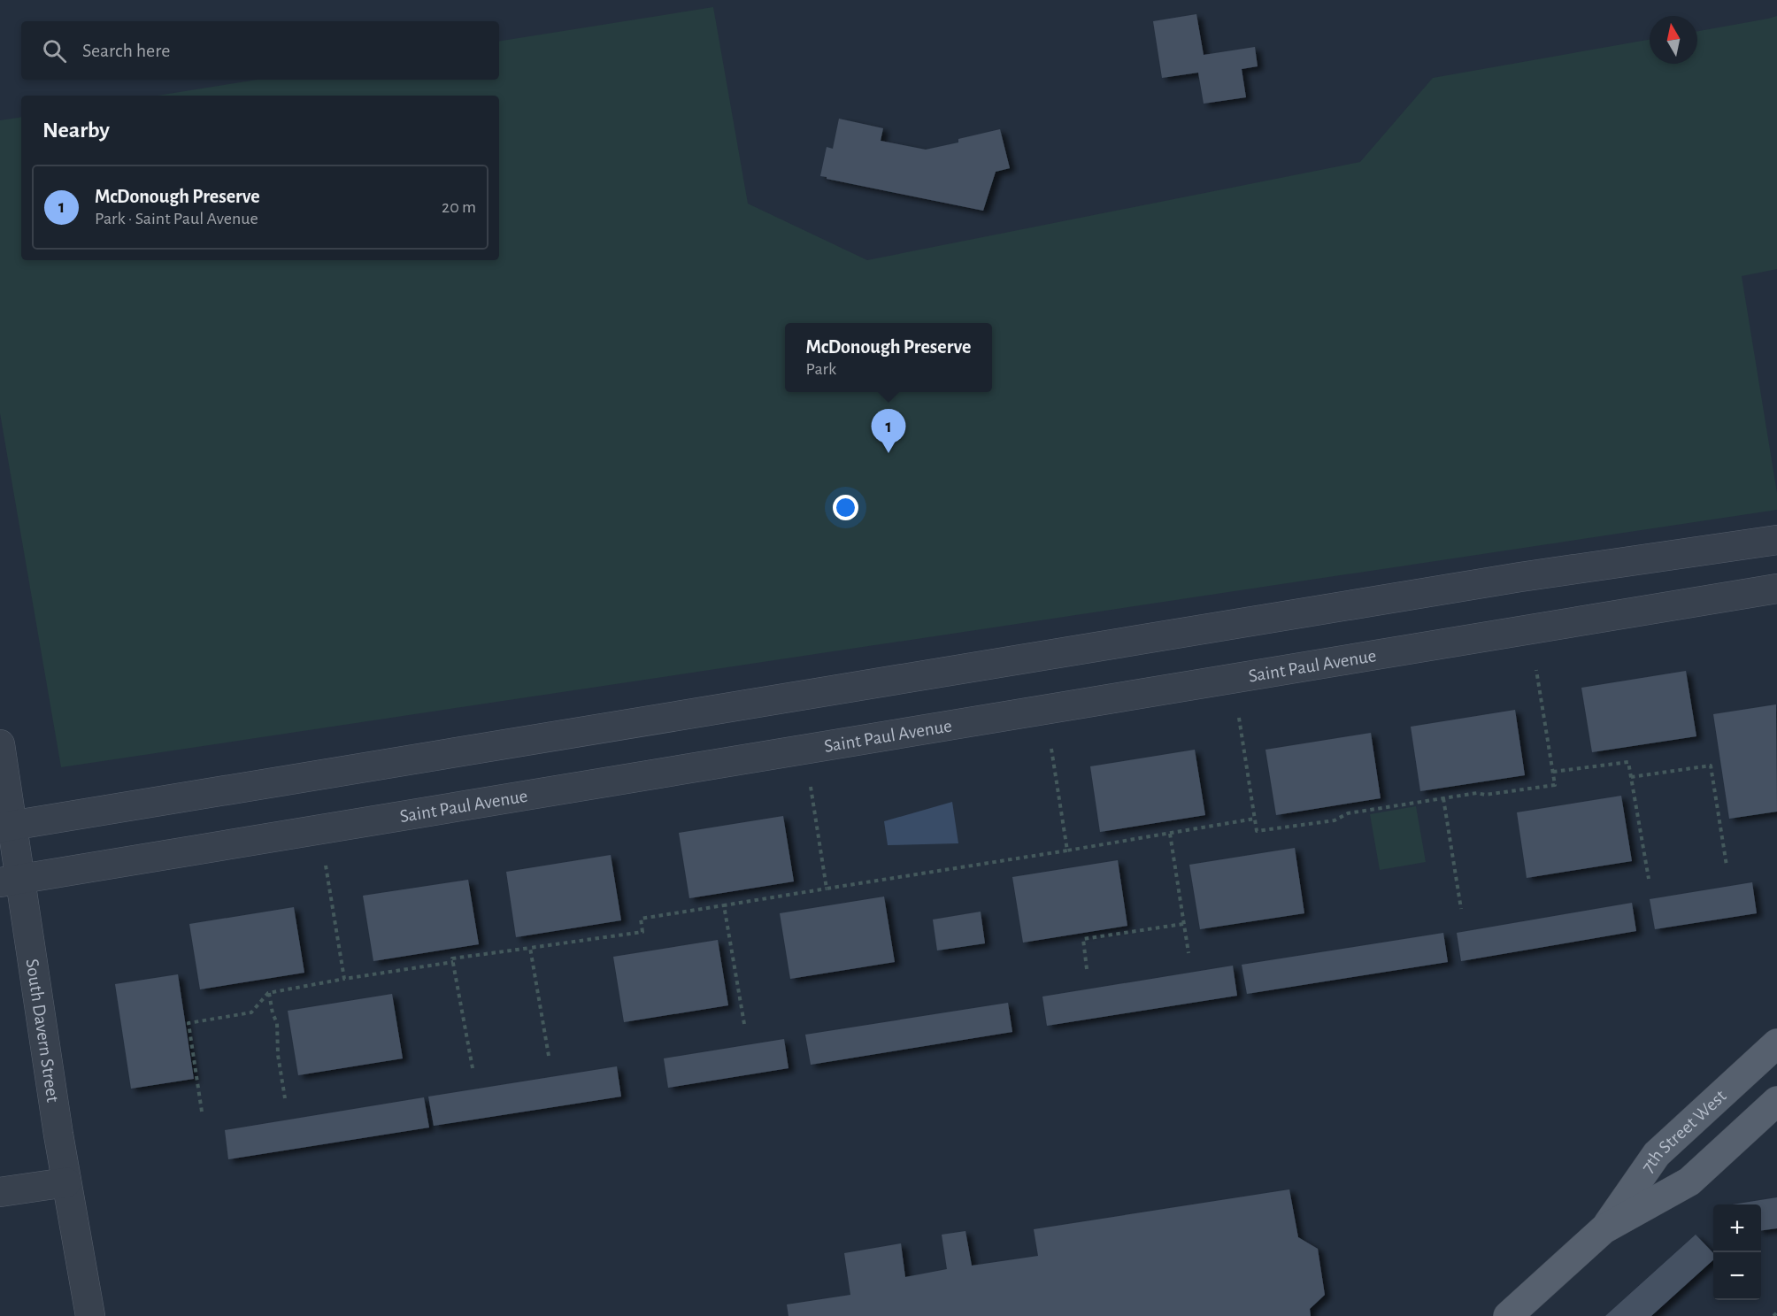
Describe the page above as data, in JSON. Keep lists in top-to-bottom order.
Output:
{
  "streets": {
    "main road": ["7th Street West"],
    "street": ["Saint Paul Avenue", "South Davern Street"]
  },
  "crossings": [
    ["Saint Paul Avenue", "South Davern Street"]
  ],
  "north": "top",
  "page": {
    "search": "Search here",
    "heading": "Nearby",
    "list": [
      {
        "mark": "1",
        "name": "McDonough Preserve",
        "note": "Park · Saint Paul Avenue",
        "value": "20 m"
      }
    ],
    "popup": ["McDonough Preserve", "Park"],
    "pins": "1",
    "map_buttons": ["+", "−"]
  }
}
